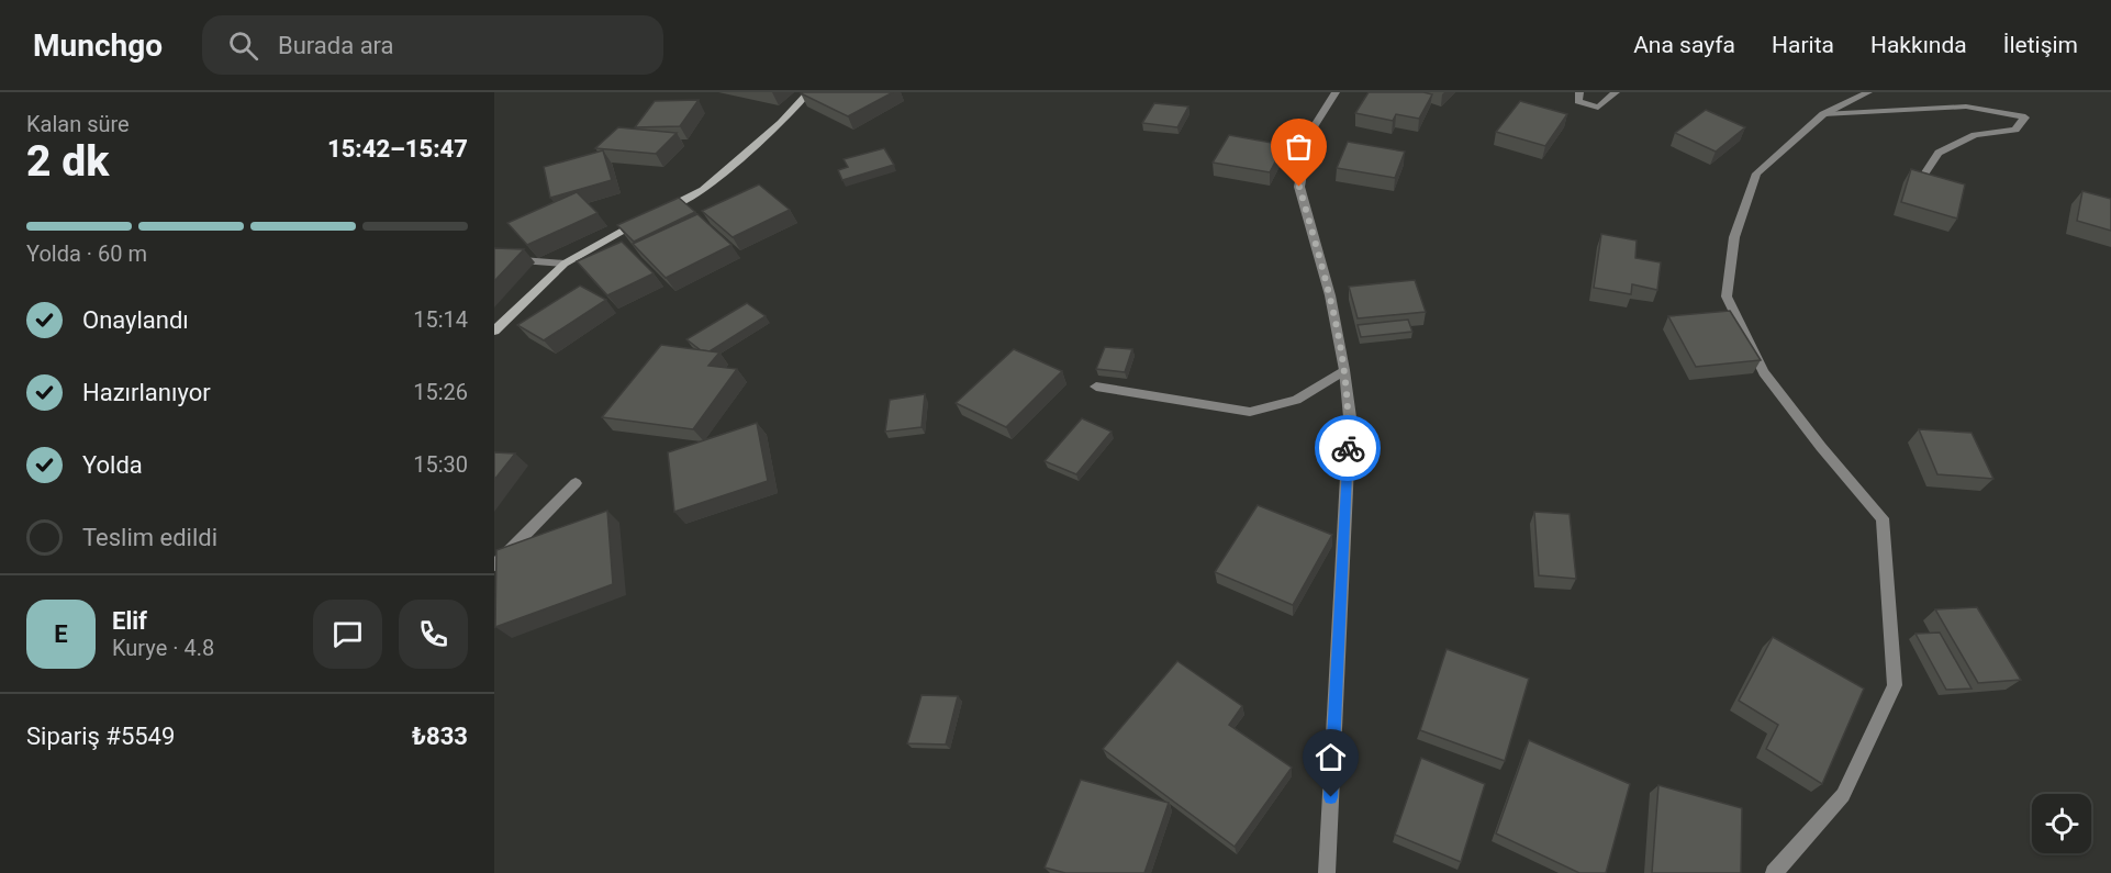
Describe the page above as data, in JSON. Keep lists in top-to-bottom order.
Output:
{
  "page": {
    "header": "Munchgo",
    "search": "Burada ara",
    "nav": [
      "Ana sayfa",
      "Harita",
      "Hakkında",
      "İletişim"
    ],
    "heading": ["2 dk", "Kalan süre", "15:42–15:47"],
    "panel": [
      "Elif",
      "Kurye · 4.8",
      "Sipariş #5549",
      "₺833"
    ],
    "bar": "Yolda · 60 m",
    "list": [
      ["Onaylandı", "15:14"],
      ["Hazırlanıyor", "15:26"],
      ["Yolda", "15:30"],
      "Teslim edildi"
    ],
    "round": "E"
  }
}
